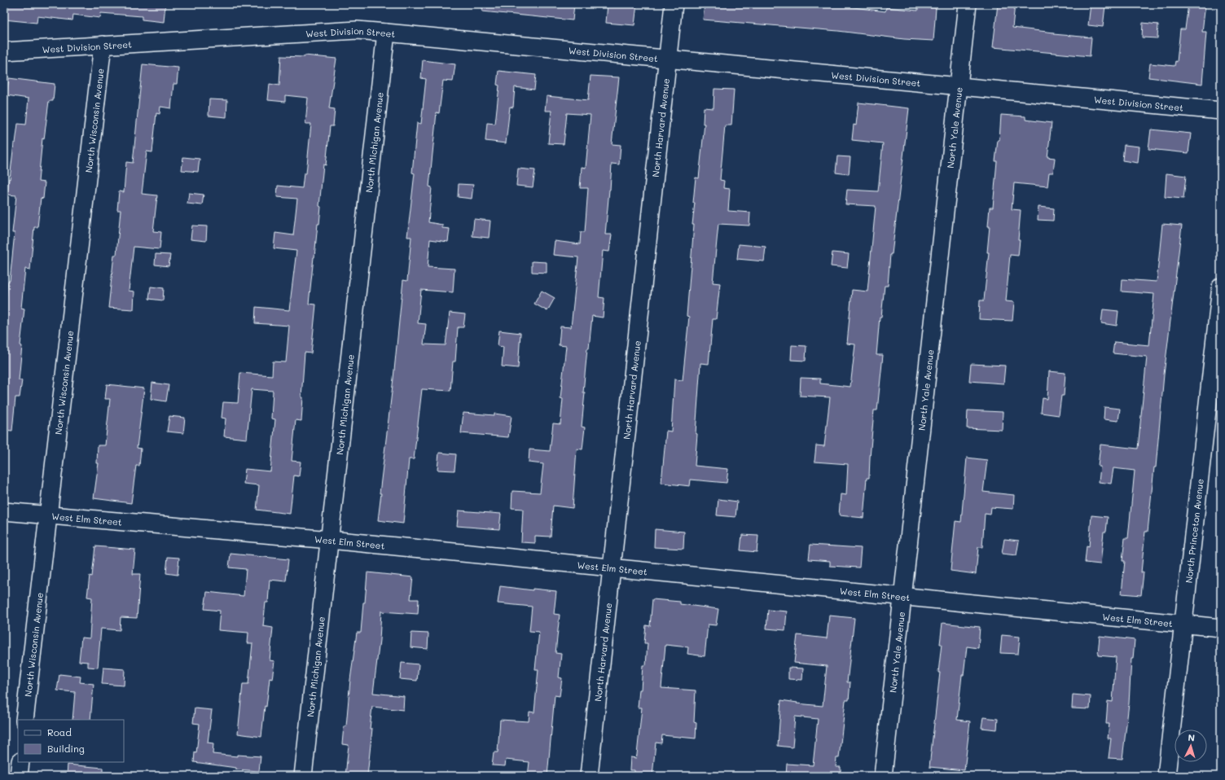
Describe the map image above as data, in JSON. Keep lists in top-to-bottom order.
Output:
{
  "streets": {
    "street": [
      "West Division Street",
      "North Wisconsin Avenue",
      "North Harvard Avenue",
      "North Yale Avenue",
      "North Michigan Avenue",
      "West Elm Street",
      "North Princeton Avenue"
    ]
  },
  "crossings": [
    ["West Division Street", "North Wisconsin Avenue"],
    ["West Division Street", "North Harvard Avenue"],
    ["West Division Street", "North Yale Avenue"],
    ["West Division Street", "North Michigan Avenue"],
    ["North Wisconsin Avenue", "West Elm Street"],
    ["North Harvard Avenue", "West Elm Street"],
    ["North Yale Avenue", "West Elm Street"],
    ["North Michigan Avenue", "West Elm Street"],
    ["West Elm Street", "North Princeton Avenue"]
  ],
  "legend": ["Road", "Building"],
  "north": "top"
}
